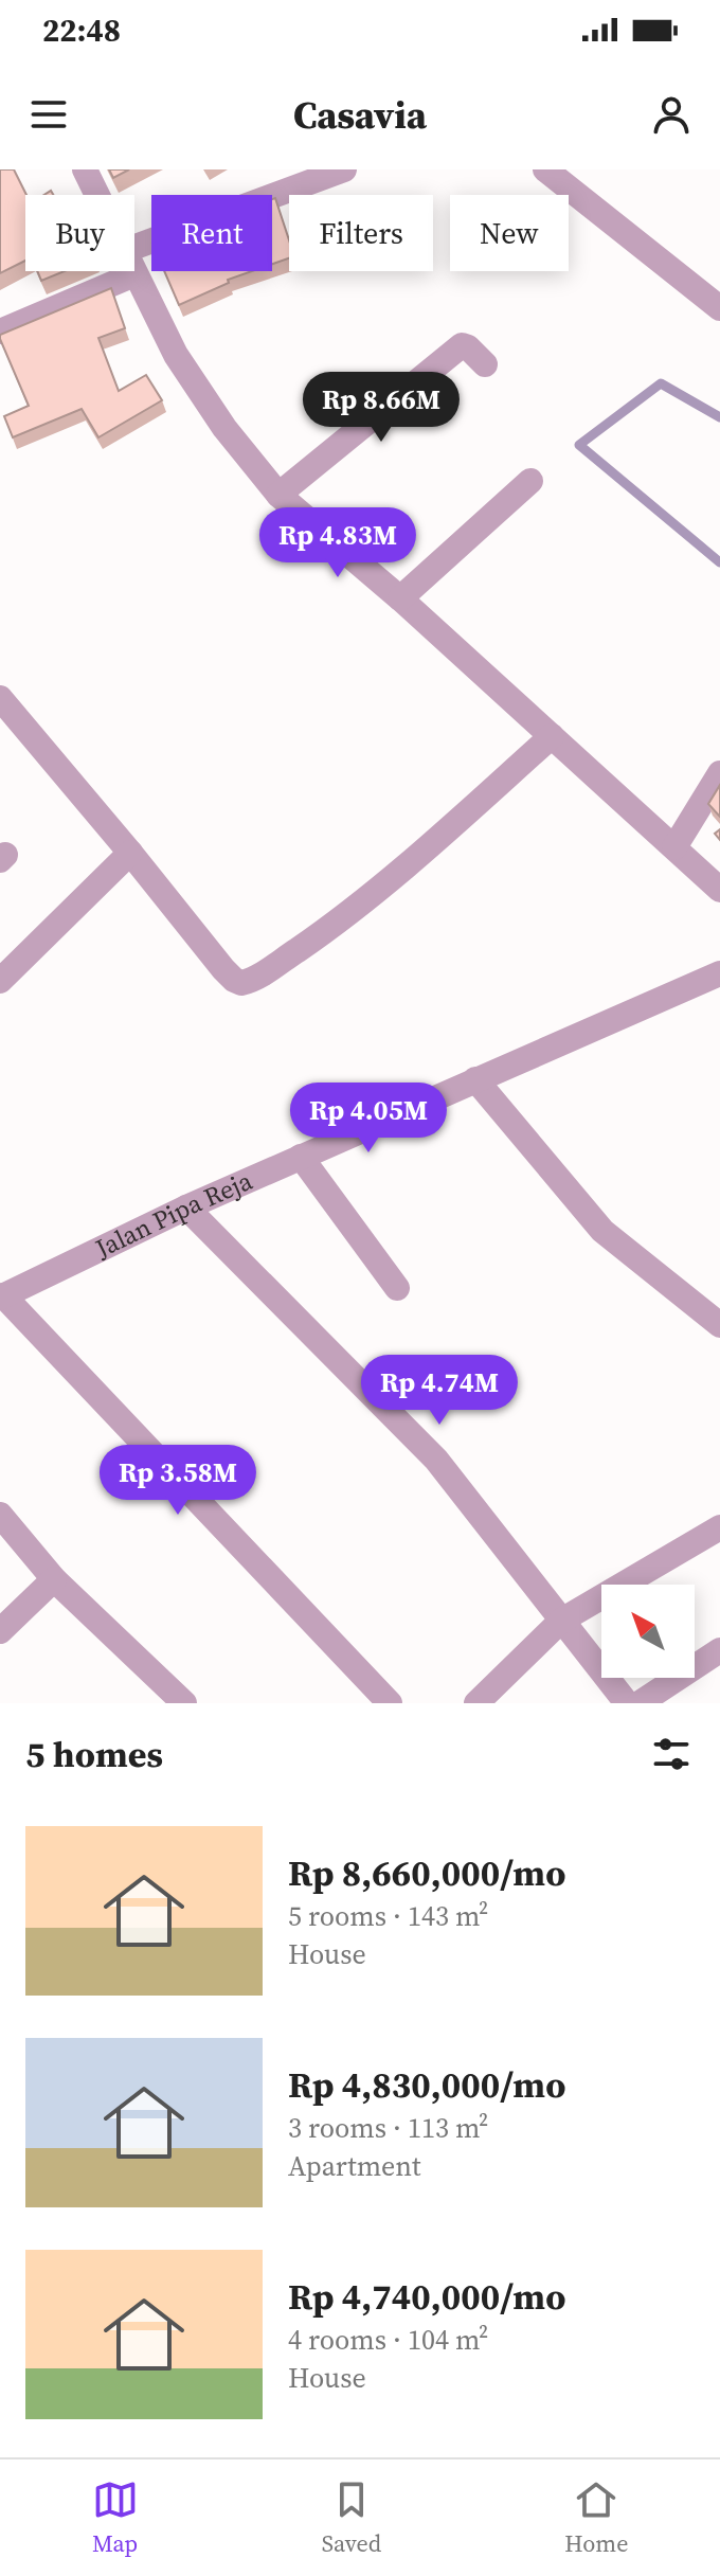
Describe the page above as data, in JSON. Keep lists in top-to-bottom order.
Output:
{
  "streets": {
    "street": ["Jalan Pipa Reja"]
  },
  "north": "top left",
  "page": {
    "status": "22:48",
    "header": "Casavia",
    "chip": [
      "Buy",
      "Rent",
      "Filters",
      "New"
    ],
    "price": [
      "Rp 8.66M",
      "Rp 4.83M",
      "Rp 4.05M",
      "Rp 4.74M",
      "Rp 3.58M"
    ],
    "heading": "5 homes",
    "list": [
      {
        "name": "Rp 8,660,000/mo",
        "note": "5 rooms · 143 m² · House"
      },
      {
        "name": "Rp 4,830,000/mo",
        "note": "3 rooms · 113 m² · Apartment"
      },
      {
        "name": "Rp 4,740,000/mo",
        "note": "4 rooms · 104 m² · House"
      }
    ],
    "tabs": ["Map", "Saved", "Home"]
  }
}
